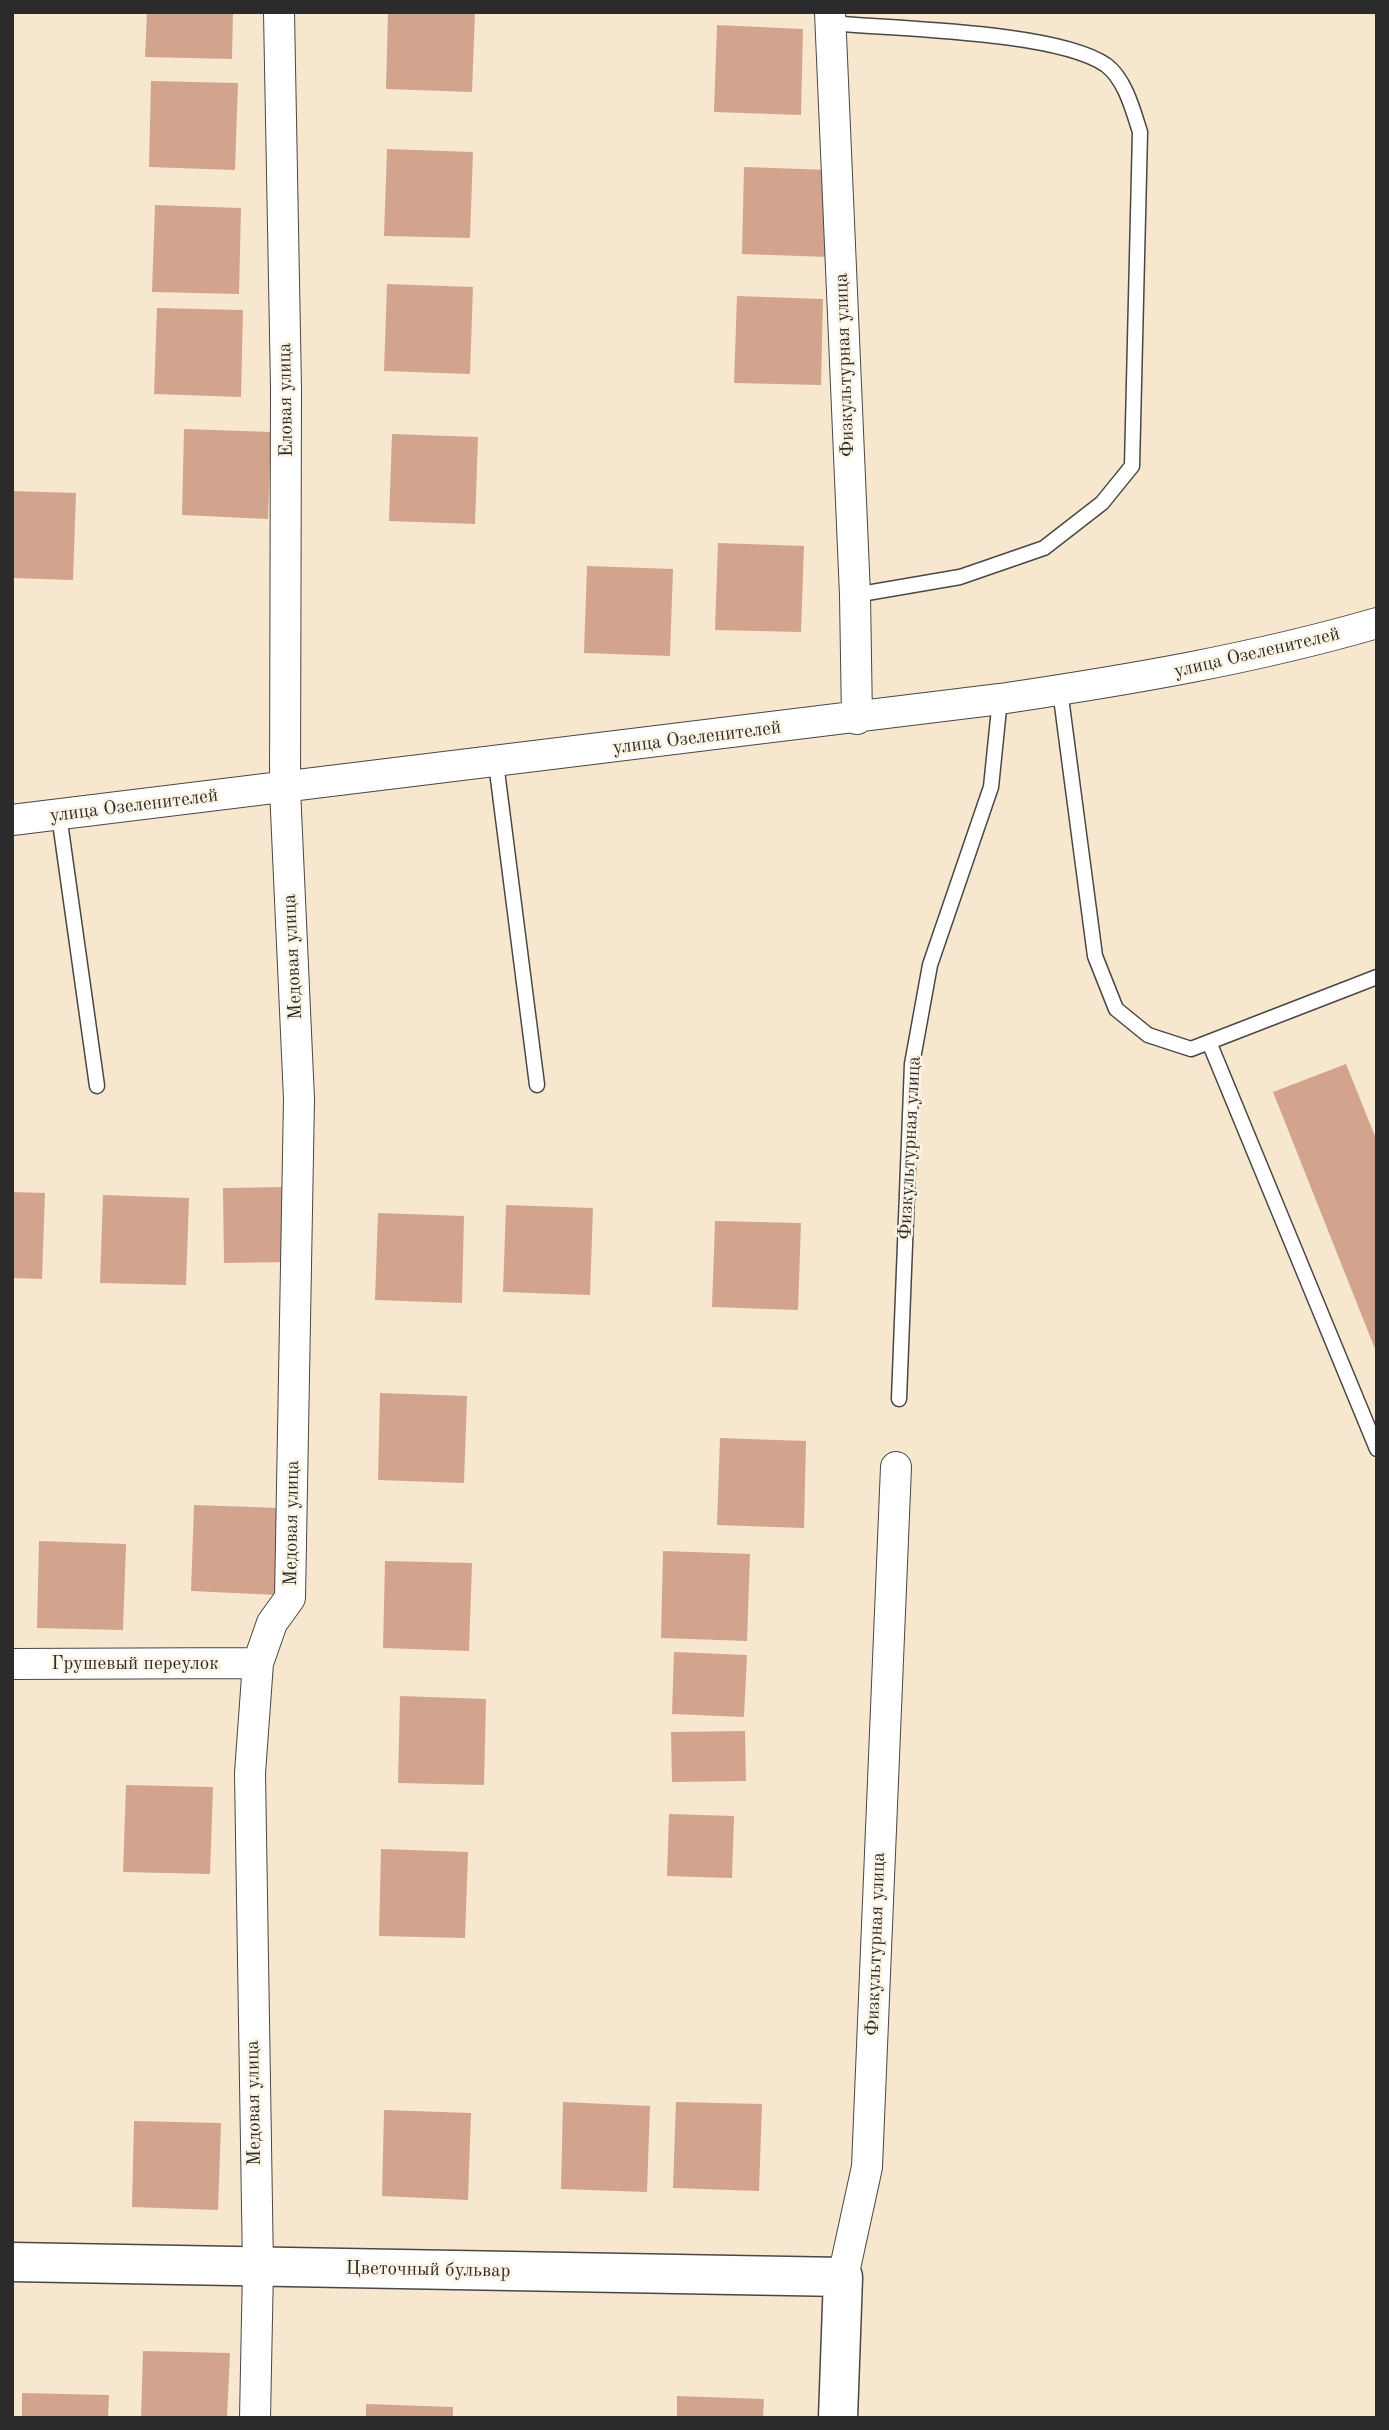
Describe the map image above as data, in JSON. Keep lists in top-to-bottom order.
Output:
{
  "streets": {
    "street": [
      "Физкультурная улица",
      "Еловая улица",
      "улица Озеленителей",
      "Медовая улица",
      "Грушевый переулок",
      "Цветочный бульвар"
    ]
  },
  "crossings": [
    ["Физкультурная улица", "улица Озеленителей"],
    ["Физкультурная улица", "Цветочный бульвар"],
    ["Еловая улица", "улица Озеленителей"],
    ["Еловая улица", "Медовая улица"],
    ["улица Озеленителей", "Медовая улица"],
    ["Медовая улица", "Грушевый переулок"],
    ["Медовая улица", "Цветочный бульвар"]
  ]
}
